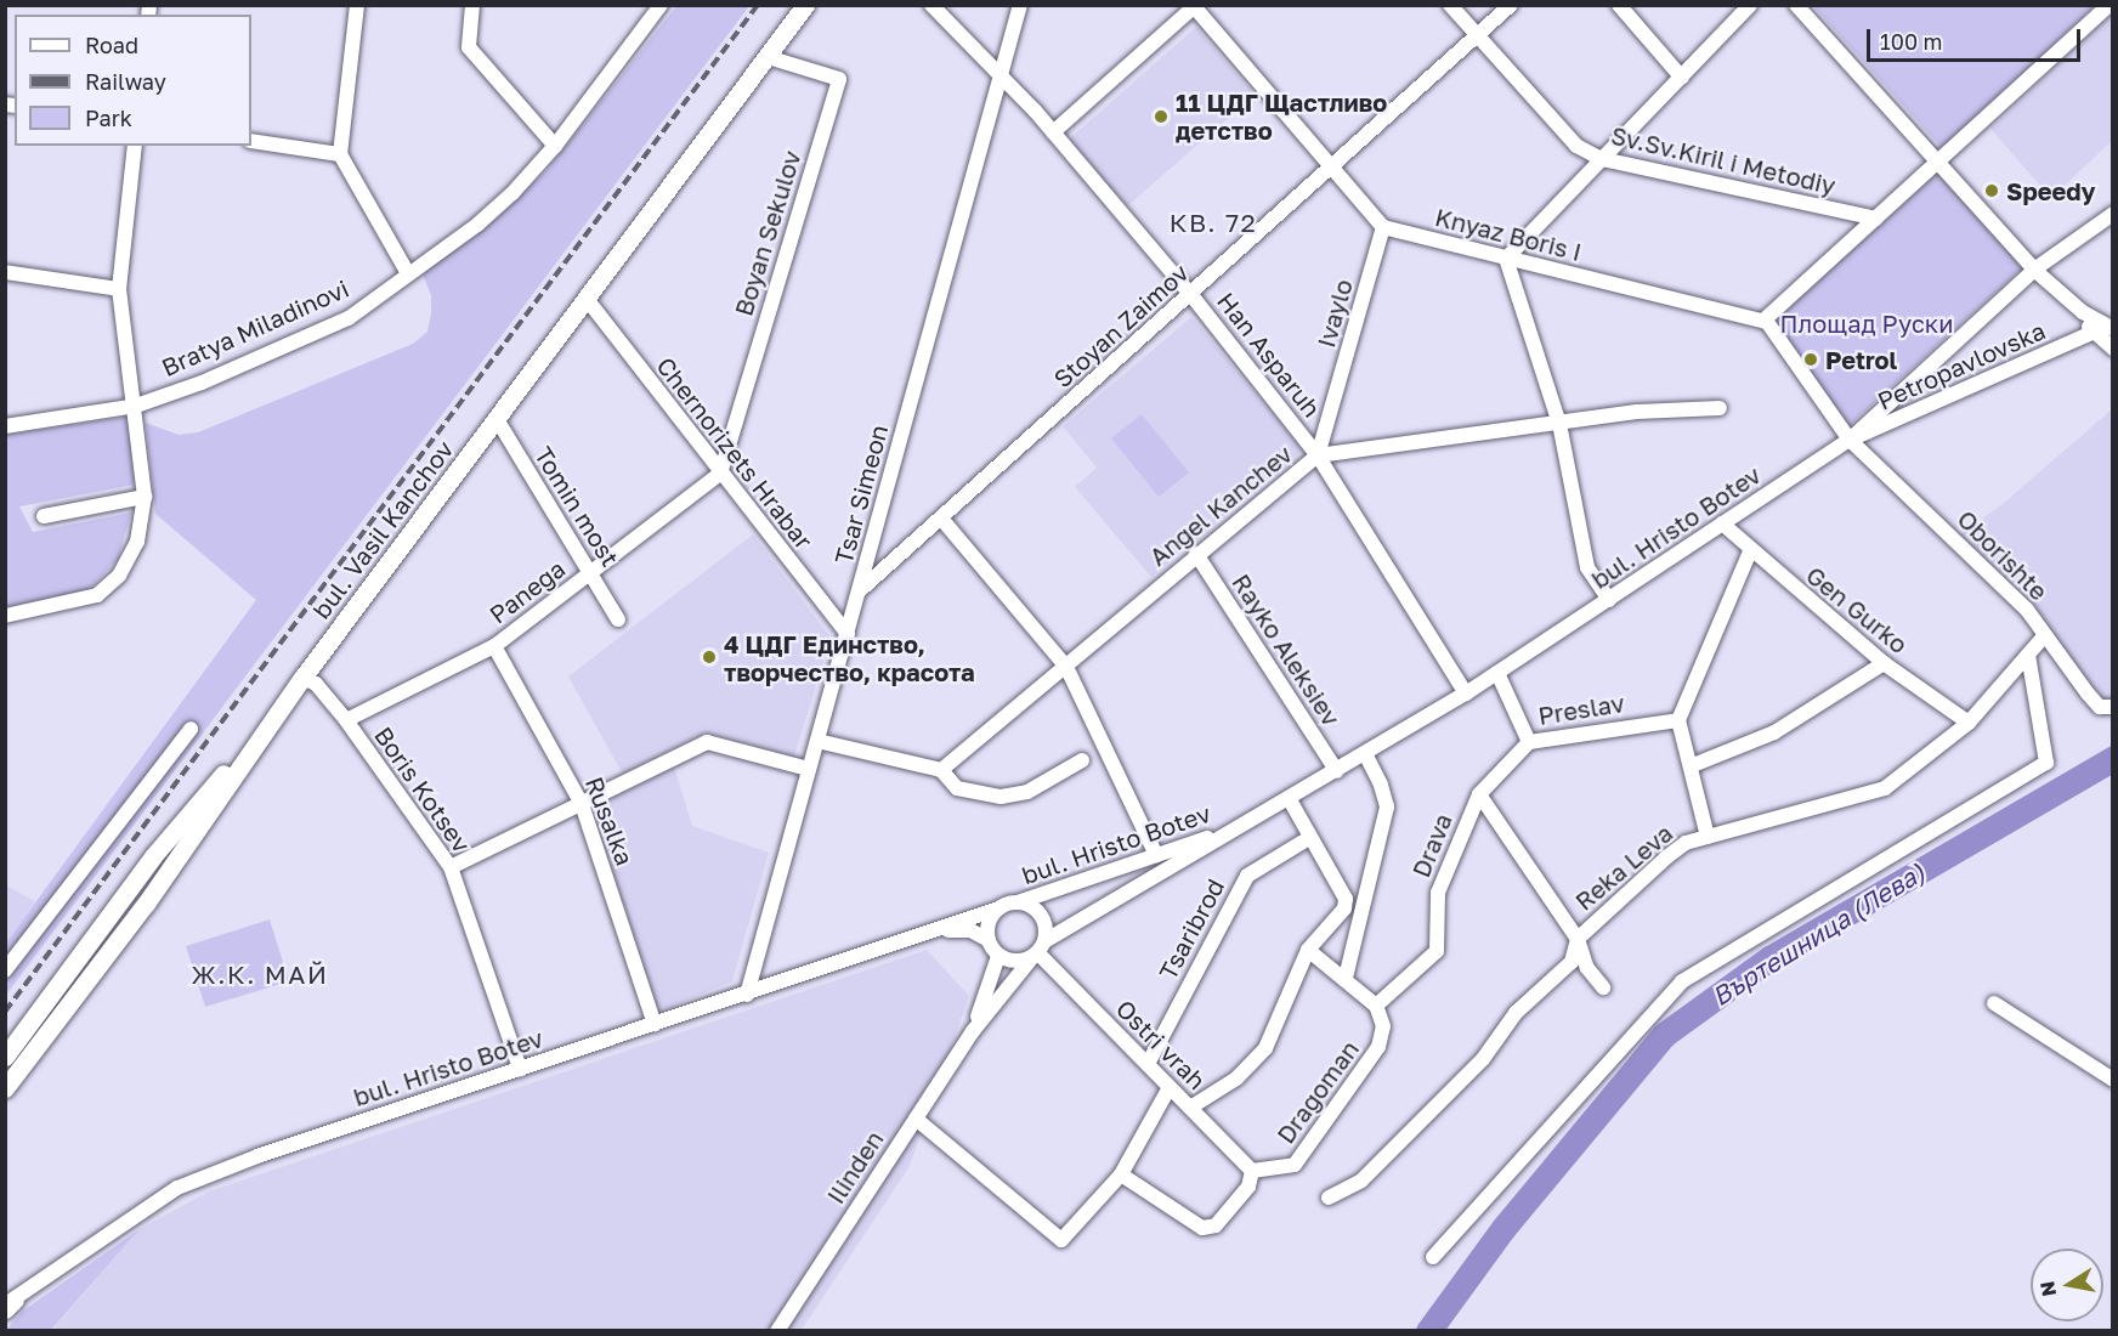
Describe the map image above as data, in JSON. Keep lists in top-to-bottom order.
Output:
{
  "streets": {
    "main road": ["bul. Vasil Kanchov"],
    "street": [
      "Sv.Sv.Kiril i Metodiy",
      "Boyan Sekulov",
      "Knyaz Boris I",
      "Ivaylo",
      "Stoyan Zaimov",
      "Bratya Miladinovi",
      "Han Asparuh",
      "Petropavlovska",
      "Chernorizets Hrabar",
      "Tsar Simeon",
      "Angel Kanchev",
      "Tomin most",
      "bul. Hristo Botev",
      "Oborishte",
      "Panega",
      "Gen Gurko",
      "Rayko Aleksiev",
      "Preslav",
      "Boris Kotsev",
      "Rusalka",
      "Drava",
      "Reka Leva",
      "Tsaribrod",
      "Ostri vrah",
      "Dragoman",
      "Ilinden"
    ]
  },
  "crossings": [
    ["Sv.Sv.Kiril i Metodiy", "Stoyan Zaimov"],
    ["Boyan Sekulov", "Chernorizets Hrabar"],
    ["Boyan Sekulov", "bul. Vasil Kanchov"],
    ["Boyan Sekulov", "Panega"],
    ["Knyaz Boris I", "Ivaylo"],
    ["Ivaylo", "Han Asparuh"],
    ["Ivaylo", "Angel Kanchev"],
    ["Stoyan Zaimov", "Han Asparuh"],
    ["Stoyan Zaimov", "Tsar Simeon"],
    ["Han Asparuh", "Tsar Simeon"],
    ["Han Asparuh", "Angel Kanchev"],
    ["Han Asparuh", "bul. Hristo Botev"],
    ["Petropavlovska", "bul. Hristo Botev"],
    ["Petropavlovska", "Oborishte"],
    ["Chernorizets Hrabar", "Tsar Simeon"],
    ["Chernorizets Hrabar", "bul. Vasil Kanchov"],
    ["Chernorizets Hrabar", "Panega"],
    ["Tsar Simeon", "bul. Hristo Botev"],
    ["Angel Kanchev", "Rayko Aleksiev"],
    ["Tomin most", "bul. Vasil Kanchov"],
    ["Tomin most", "Panega"],
    ["bul. Hristo Botev", "Oborishte"],
    ["bul. Hristo Botev", "Gen Gurko"],
    ["bul. Hristo Botev", "Rayko Aleksiev"],
    ["bul. Hristo Botev", "Preslav"],
    ["bul. Hristo Botev", "Boris Kotsev"],
    ["bul. Hristo Botev", "Rusalka"],
    ["bul. Hristo Botev", "Ostri vrah"],
    ["bul. Hristo Botev", "Ilinden"],
    ["bul. Vasil Kanchov", "Boris Kotsev"],
    ["Oborishte", "Reka Leva"],
    ["Panega", "Boris Kotsev"],
    ["Panega", "Rusalka"],
    ["Gen Gurko", "Reka Leva"],
    ["Preslav", "Drava"],
    ["Drava", "Dragoman"],
    ["Tsaribrod", "Ostri vrah"],
    ["Ostri vrah", "Dragoman"],
    ["Ostri vrah", "Ilinden"]
  ],
  "districts": ["КВ. 72", "Ж.К. МАЙ"],
  "water": ["Въртешница (Лева)"],
  "parks": ["Площад Руски"],
  "places": [
    "11 ЦДГ Щастливо детство",
    "Speedy",
    "Petrol",
    "4 ЦДГ Единство, творчество, красота"
  ],
  "legend": ["Road", "Railway", "Park"],
  "scale_bar": "100 m",
  "north": "left"
}
